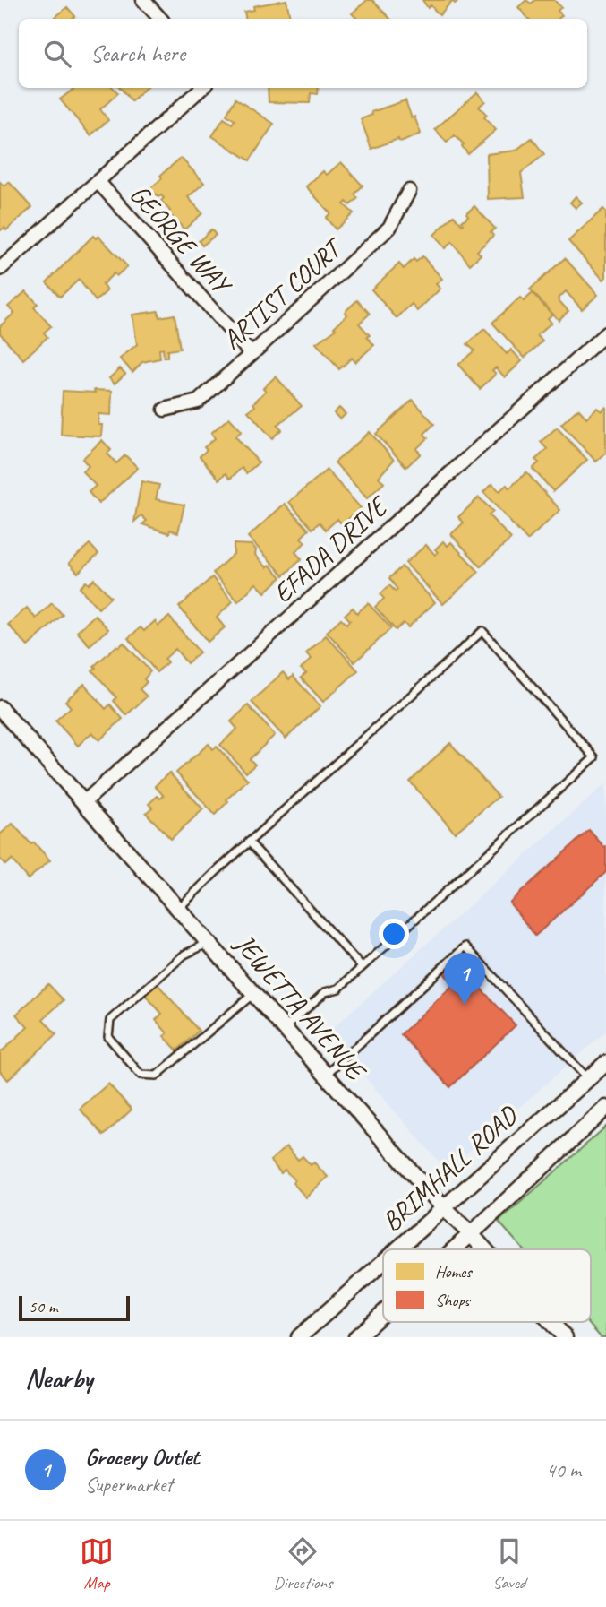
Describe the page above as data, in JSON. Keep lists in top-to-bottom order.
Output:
{
  "streets": {
    "street": [
      "GEORGE WAY",
      "ARTIST COURT",
      "EFADA DRIVE",
      "JEWETTA AVENUE",
      "BRIMHALL ROAD"
    ]
  },
  "crossings": [
    ["GEORGE WAY", "ARTIST COURT"],
    ["EFADA DRIVE", "JEWETTA AVENUE"],
    ["JEWETTA AVENUE", "BRIMHALL ROAD"]
  ],
  "legend": ["Homes", "Shops"],
  "scale_bar": "50 m",
  "page": {
    "search": "Search here",
    "pins": "1",
    "scale": "50 m",
    "heading": "Nearby",
    "list": [
      {
        "mark": "1",
        "name": "Grocery Outlet",
        "note": "Supermarket",
        "value": "40 m"
      }
    ],
    "nav": ["Map", "Directions", "Saved"]
  }
}
